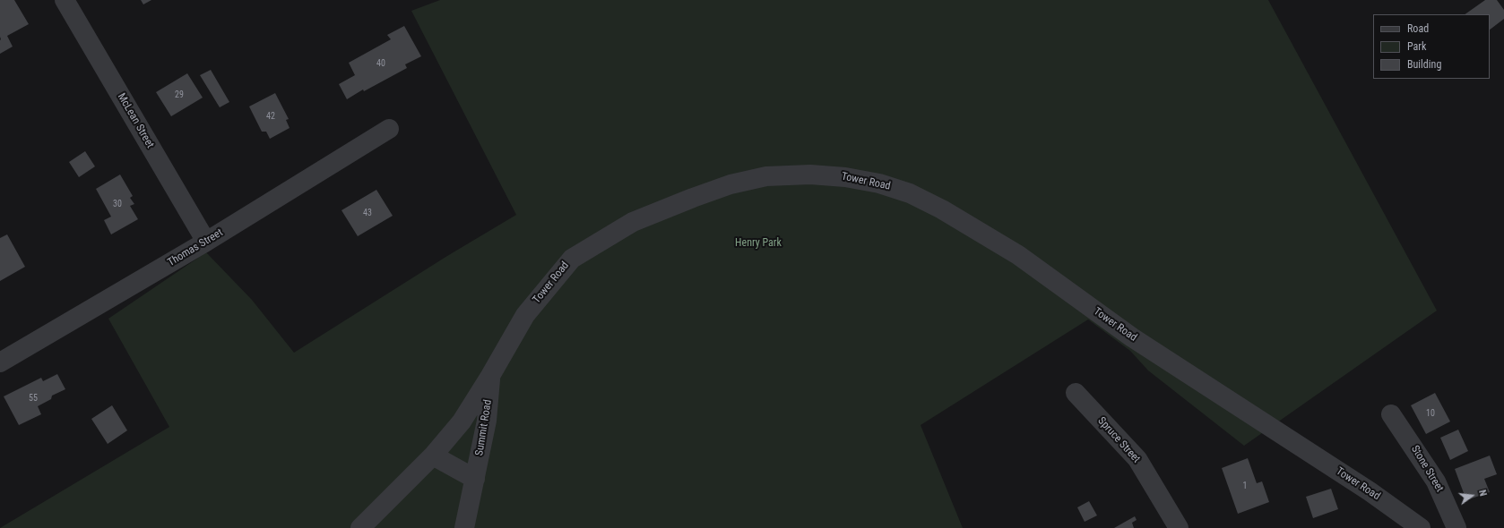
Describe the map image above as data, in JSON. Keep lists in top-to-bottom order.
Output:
{
  "streets": {
    "street": [
      "McLean Street",
      "Tower Road",
      "Thomas Street",
      "Summit Road",
      "Spruce Street",
      "Stone Street"
    ]
  },
  "crossings": [
    ["McLean Street", "Thomas Street"],
    ["Tower Road", "Summit Road"]
  ],
  "parks": ["Henry Park"],
  "house_numbers": [
    "40",
    "29",
    "42",
    "30",
    "43",
    "55",
    "10",
    "1"
  ],
  "legend": ["Road", "Park", "Building"],
  "north": "right"
}
